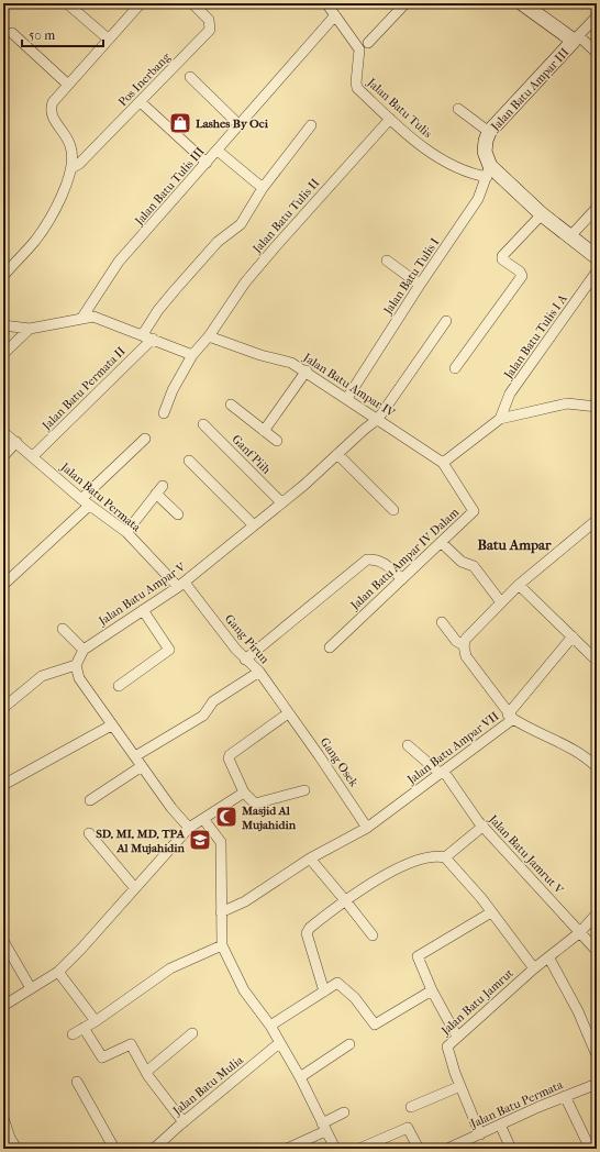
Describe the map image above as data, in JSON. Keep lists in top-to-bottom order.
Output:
{
  "streets": {
    "street": [
      "Pos Inerbang",
      "Jalan Batu Ampar III",
      "Jalan Batu Tulis",
      "Jalan Batu Tulis III",
      "Jalan Batu Tulis II",
      "Jalan Batu Tulis I",
      "Jalan Batu Tulis I A",
      "Jalan Batu Ampar IV",
      "Jalan Batu Permata II",
      "Ganf Piih",
      "Jalan Batu Permata",
      "Jalan Batu Ampar IV Dalam",
      "Jalan Batu Ampar V",
      "Gang Pirun",
      "Jalan Batu Ampar VII",
      "Gang Osek",
      "Jalan Batu Jamrut V",
      "Jalan Batu Jamrut",
      "Jalan Batu Mulia"
    ]
  },
  "crossings": [
    ["Jalan Batu Ampar III", "Jalan Batu Tulis"],
    ["Jalan Batu Ampar III", "Jalan Batu Tulis I"],
    ["Jalan Batu Tulis", "Jalan Batu Tulis III"],
    ["Jalan Batu Tulis", "Jalan Batu Tulis II"],
    ["Jalan Batu Tulis", "Jalan Batu Tulis I"],
    ["Jalan Batu Tulis II", "Jalan Batu Ampar IV"],
    ["Jalan Batu Tulis I", "Jalan Batu Ampar IV"],
    ["Jalan Batu Ampar IV", "Jalan Batu Ampar IV Dalam"],
    ["Jalan Batu Ampar IV", "Jalan Batu Ampar V"],
    ["Jalan Batu Permata II", "Jalan Batu Permata"],
    ["Ganf Piih", "Jalan Batu Ampar V"],
    ["Jalan Batu Permata", "Jalan Batu Ampar V"],
    ["Jalan Batu Permata", "Gang Pirun"],
    ["Jalan Batu Permata", "Jalan Batu Jamrut"],
    ["Jalan Batu Ampar V", "Gang Pirun"],
    ["Gang Pirun", "Gang Osek"],
    ["Jalan Batu Ampar VII", "Gang Osek"],
    ["Jalan Batu Ampar VII", "Jalan Batu Jamrut V"],
    ["Jalan Batu Jamrut V", "Jalan Batu Jamrut"]
  ],
  "districts": ["Batu Ampar"],
  "places": {
    "shop": ["Lashes By Oci"],
    "mosque": ["Masjid Al Mujahidin"],
    "school or university": ["SD, MI, MD, TPA Al Mujahidin"]
  },
  "scale_bar": "50 m"
}
